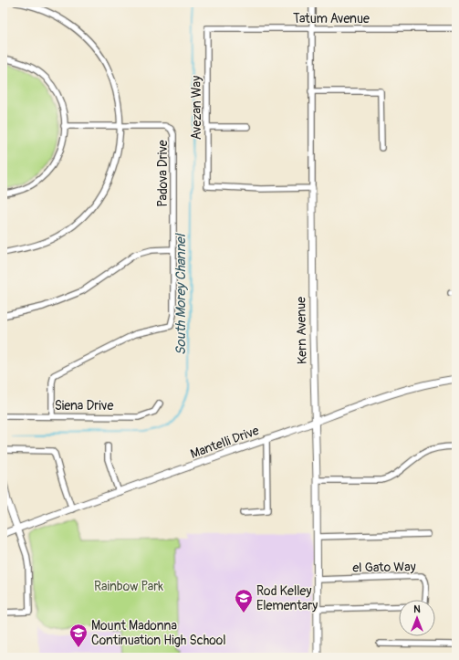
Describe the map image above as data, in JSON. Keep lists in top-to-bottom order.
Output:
{
  "streets": {
    "street": [
      "Tatum Avenue",
      "Avezan Way",
      "Padova Drive",
      "Kern Avenue",
      "Siena Drive",
      "Mantelli Drive",
      "el Gato Way"
    ]
  },
  "crossings": [
    ["Tatum Avenue", "Avezan Way"],
    ["Tatum Avenue", "Kern Avenue"],
    ["Avezan Way", "Kern Avenue"],
    ["Padova Drive", "Siena Drive"],
    ["Kern Avenue", "Mantelli Drive"],
    ["Kern Avenue", "el Gato Way"]
  ],
  "water": ["South Morey Channel"],
  "parks": ["Rainbow Park"],
  "places": {
    "school or university": ["Rod Kelley Elementary", "Mount Madonna Continuation High School"]
  },
  "north": "top"
}
